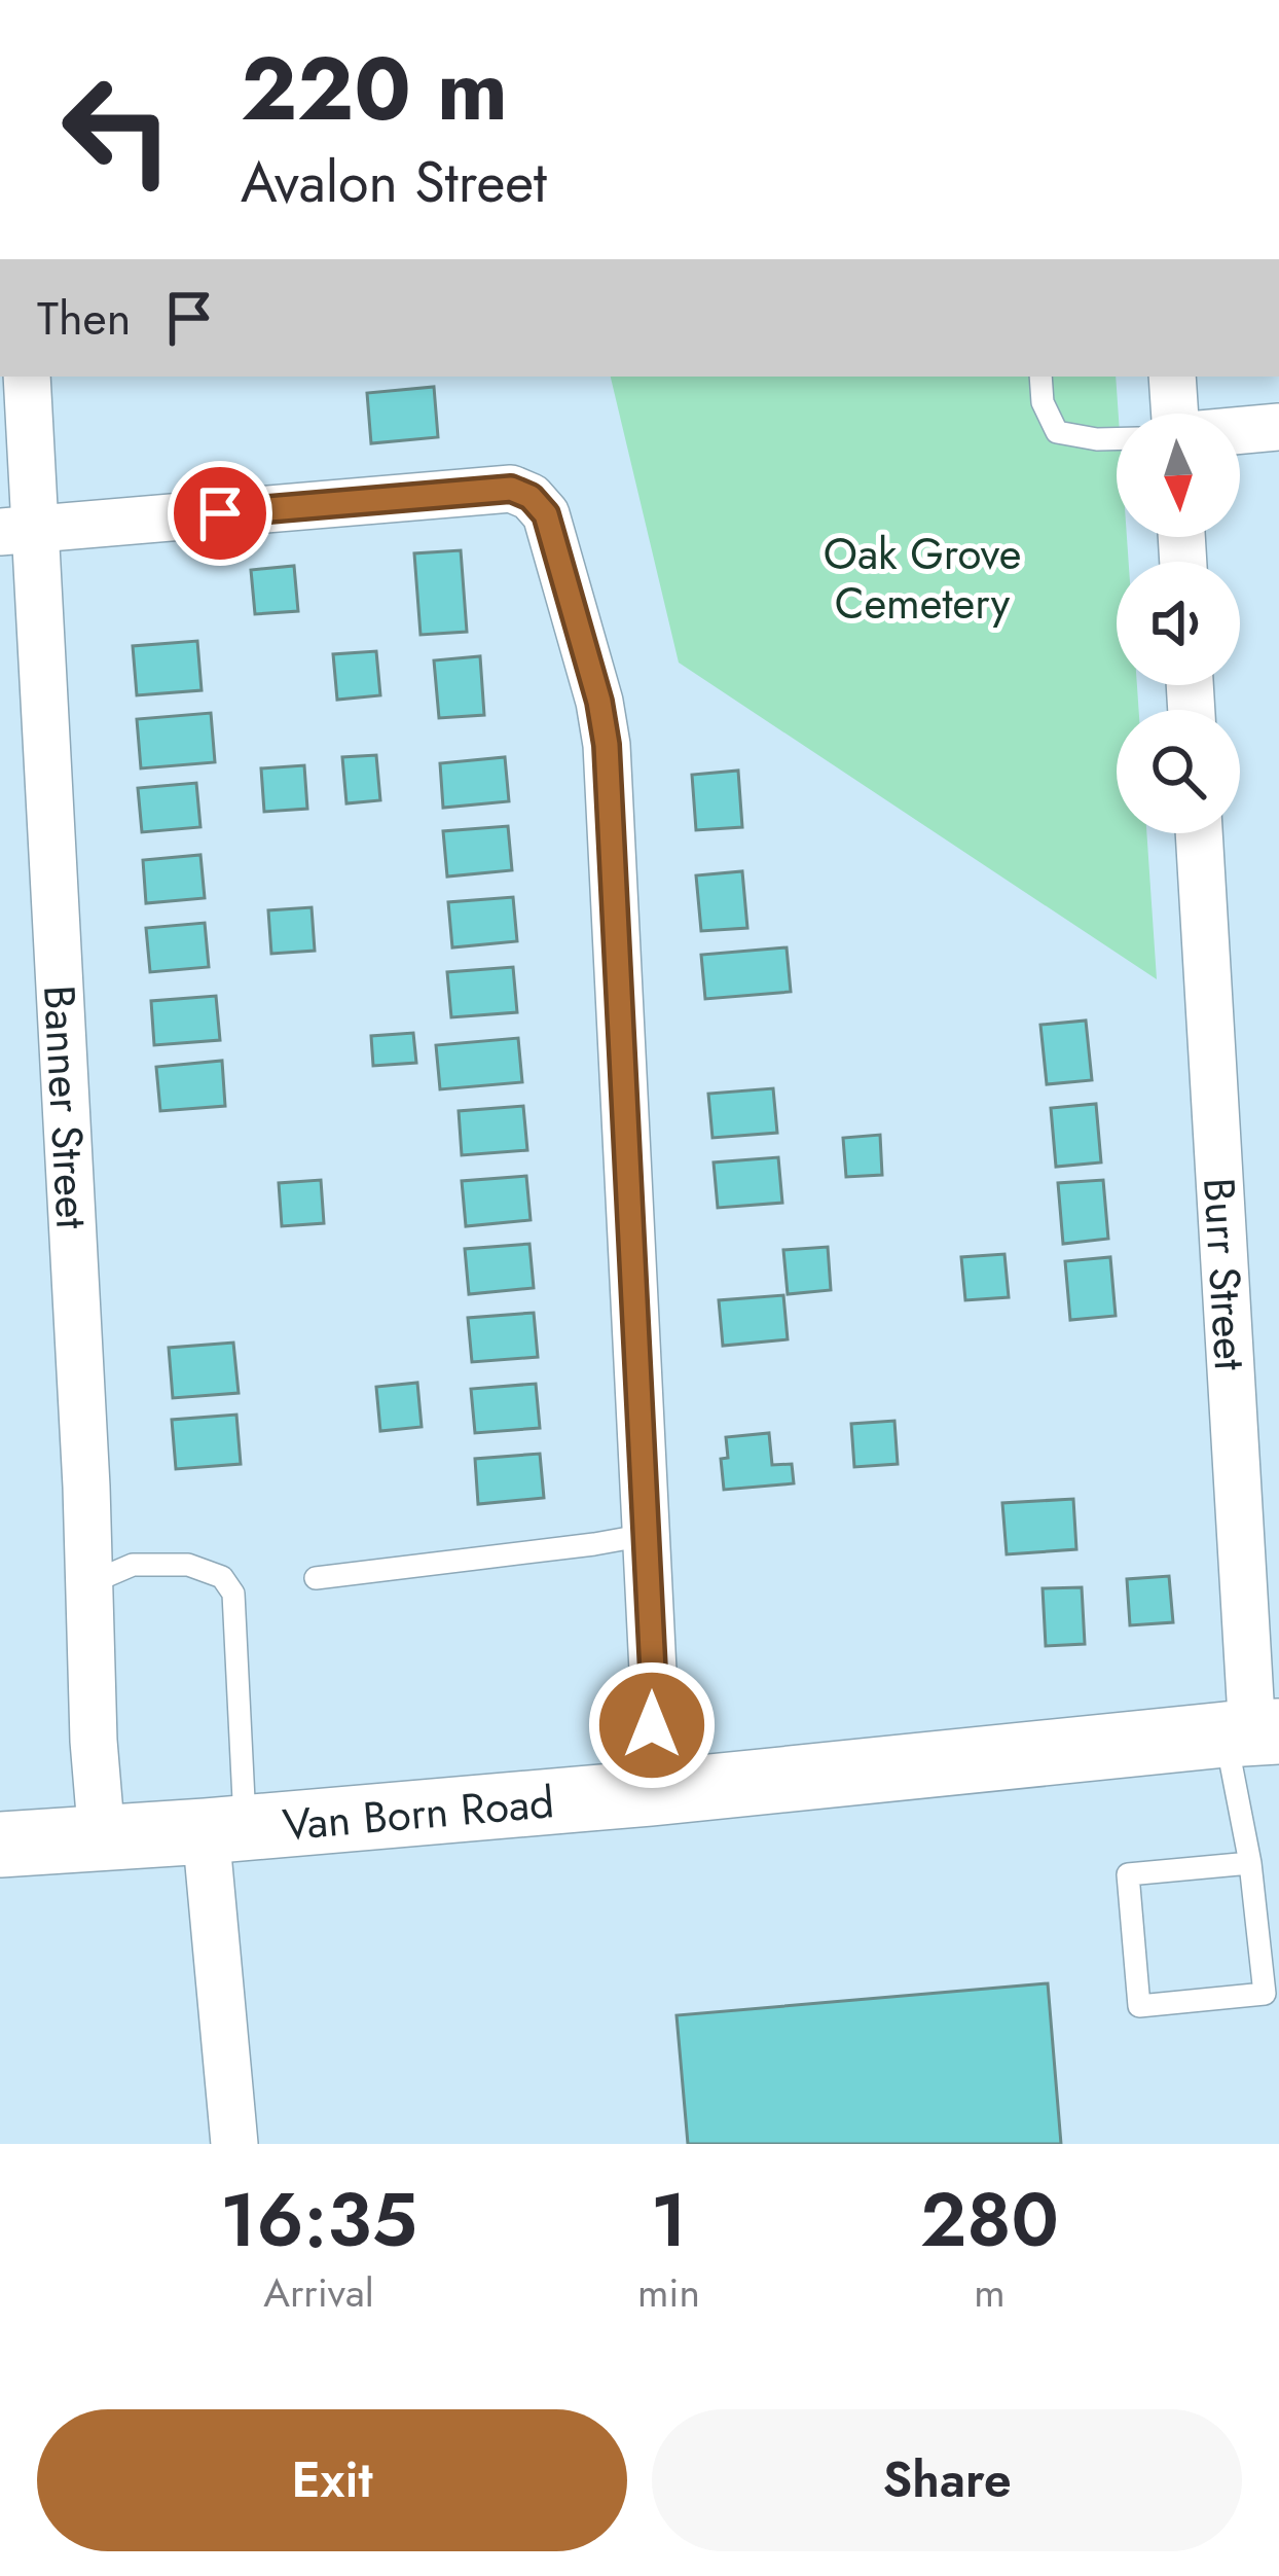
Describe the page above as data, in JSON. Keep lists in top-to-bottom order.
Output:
{
  "streets": {
    "main road": ["Van Born Road"],
    "street": ["Banner Street", "Burr Street"]
  },
  "crossings": [
    ["Banner Street", "Van Born Road"],
    ["Burr Street", "Van Born Road"]
  ],
  "parks": ["Oak Grove Cemetery"],
  "north": "bottom",
  "page": {
    "turn": ["220 m", "Avalon Street"],
    "then": "Then",
    "eta": [
      "16:35",
      "Arrival",
      "1",
      "min",
      "280",
      "m"
    ],
    "buttons": ["Exit", "Share"]
  }
}
